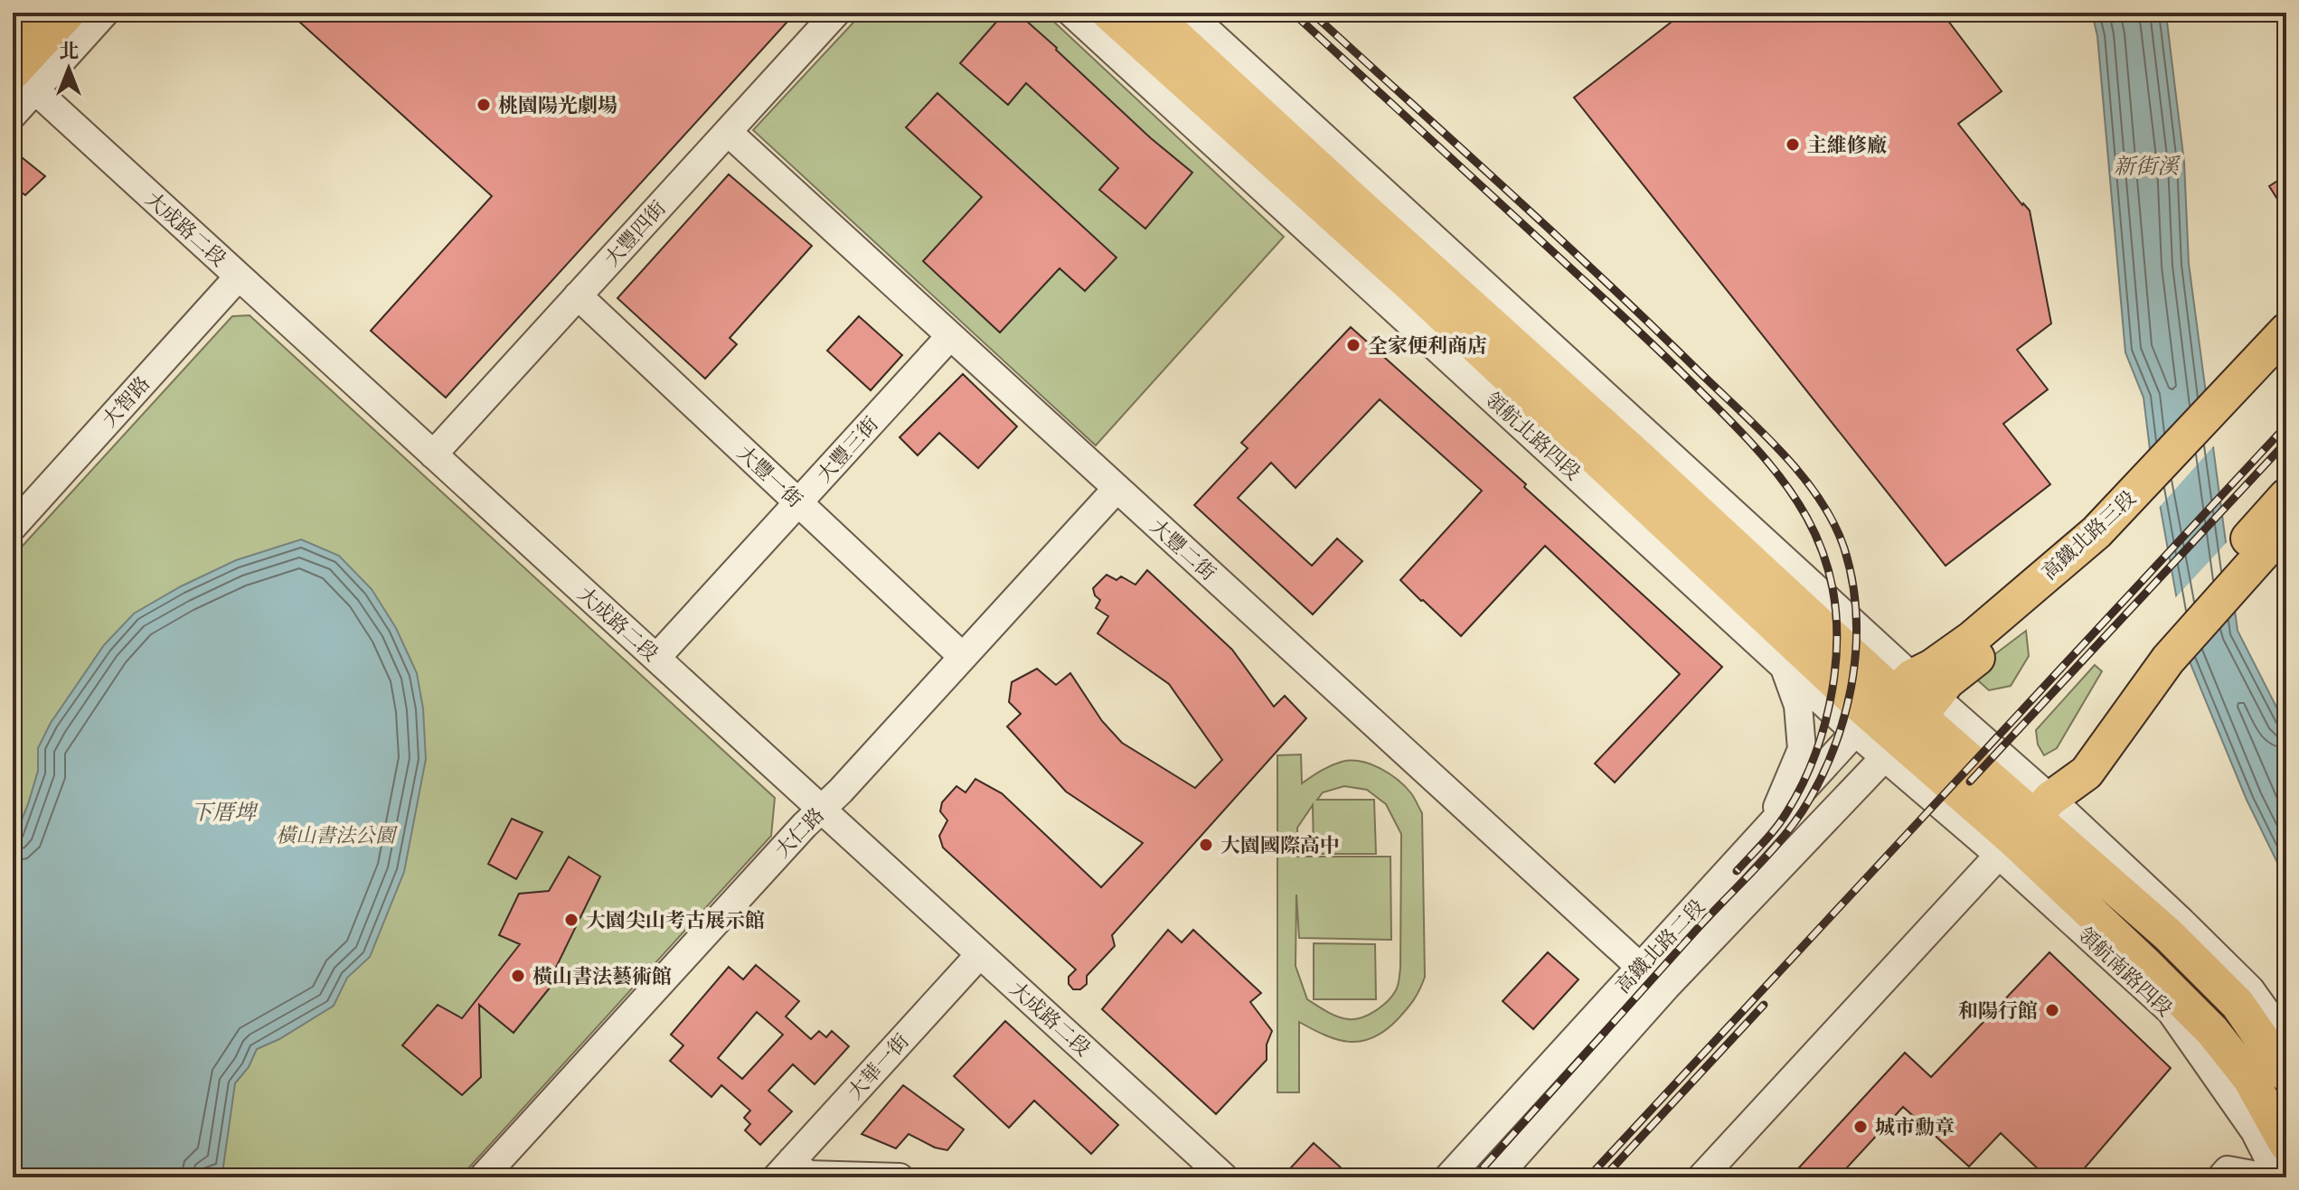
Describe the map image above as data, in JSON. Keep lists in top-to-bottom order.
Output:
{
  "streets": {
    "main road": ["領航北路四段", "高鐵北路三段", "領航南路四段"],
    "street": [
      "大成路二段",
      "大豐四街",
      "大智路",
      "大豐三街",
      "大豐一街",
      "大豐二街",
      "大仁路",
      "高鐵北路二段",
      "大華一街"
    ]
  },
  "crossings": [
    ["大成路二段", "大豐四街"],
    ["大成路二段", "大智路"],
    ["大成路二段", "大豐三街"],
    ["大成路二段", "大仁路"],
    ["大成路二段", "大華一街"],
    ["大豐四街", "大豐一街"],
    ["大豐四街", "大豐二街"],
    ["領航北路四段", "高鐵北路三段"],
    ["領航北路四段", "高鐵北路二段"],
    ["領航北路四段", "領航南路四段"],
    ["大豐三街", "大豐一街"],
    ["大豐三街", "大豐二街"],
    ["大豐一街", "大仁路"],
    ["高鐵北路三段", "高鐵北路二段"],
    ["大豐二街", "大仁路"],
    ["大豐二街", "高鐵北路二段"]
  ],
  "water": ["新街溪", "下厝埤"],
  "parks": ["橫山書法公園"],
  "places": [
    "桃園陽光劇場",
    "主維修廠",
    "全家便利商店",
    "大園國際高中",
    "大園尖山考古展示館",
    "橫山書法藝術館",
    "和陽行館",
    "城市勳章"
  ],
  "north": "top"
}
